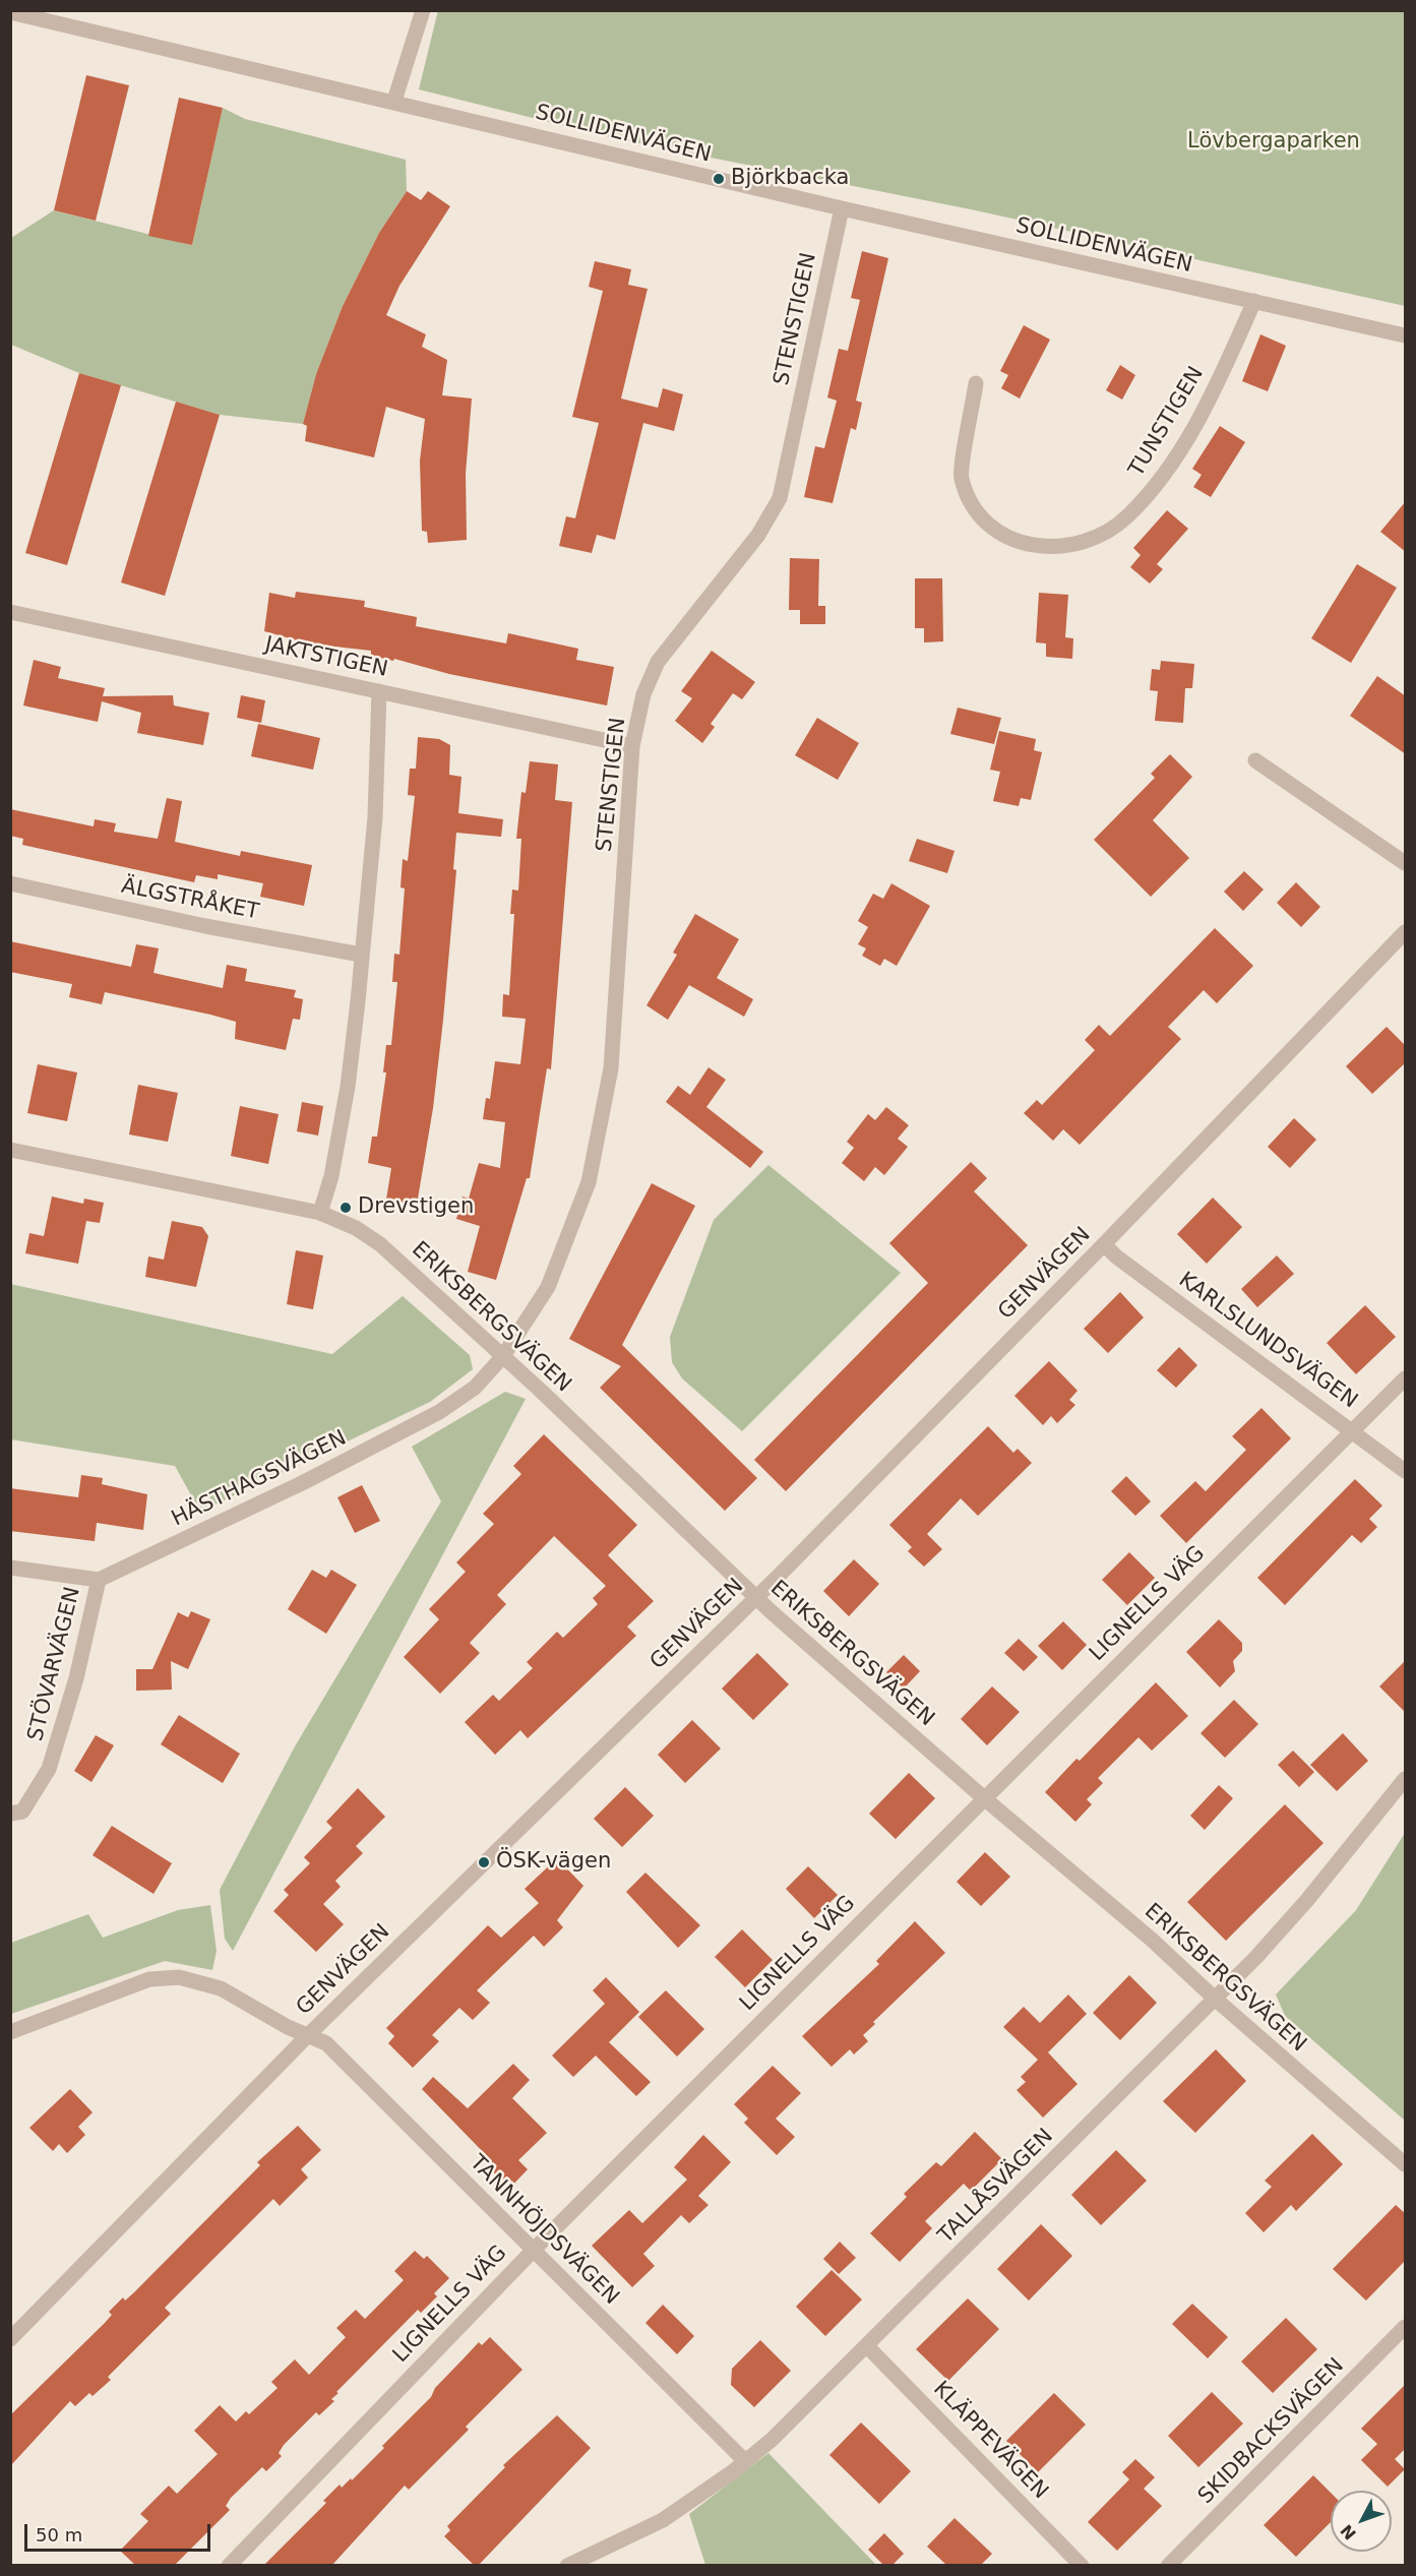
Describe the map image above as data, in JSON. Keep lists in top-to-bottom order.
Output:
{
  "streets": {
    "street": [
      "SOLLIDENVÄGEN",
      "STENSTIGEN",
      "TUNSTIGEN",
      "JAKTSTIGEN",
      "ÄLGSTRÅKET",
      "GENVÄGEN",
      "ERIKSBERGSVÄGEN",
      "KARLSLUNDSVÄGEN",
      "HÄSTHAGSVÄGEN",
      "LIGNELLS VÄG",
      "STÖVARVÄGEN",
      "TALLÅSVÄGEN",
      "TANNHÖJDSVÄGEN",
      "SKIDBACKSVÄGEN",
      "KLÄPPEVÄGEN"
    ]
  },
  "crossings": [
    ["SOLLIDENVÄGEN", "STENSTIGEN"],
    ["SOLLIDENVÄGEN", "TUNSTIGEN"],
    ["STENSTIGEN", "JAKTSTIGEN"],
    ["STENSTIGEN", "ERIKSBERGSVÄGEN"],
    ["STENSTIGEN", "HÄSTHAGSVÄGEN"],
    ["GENVÄGEN", "ERIKSBERGSVÄGEN"],
    ["GENVÄGEN", "KARLSLUNDSVÄGEN"],
    ["GENVÄGEN", "TANNHÖJDSVÄGEN"],
    ["ERIKSBERGSVÄGEN", "HÄSTHAGSVÄGEN"],
    ["ERIKSBERGSVÄGEN", "LIGNELLS VÄG"],
    ["ERIKSBERGSVÄGEN", "TALLÅSVÄGEN"],
    ["KARLSLUNDSVÄGEN", "LIGNELLS VÄG"],
    ["HÄSTHAGSVÄGEN", "STÖVARVÄGEN"],
    ["LIGNELLS VÄG", "TANNHÖJDSVÄGEN"],
    ["TALLÅSVÄGEN", "TANNHÖJDSVÄGEN"],
    ["TALLÅSVÄGEN", "KLÄPPEVÄGEN"]
  ],
  "parks": ["Lövbergaparken"],
  "places": ["Björkbacka", "Drevstigen", "ÖSK-vägen"],
  "scale_bar": "50 m",
  "north": "bottom left"
}
